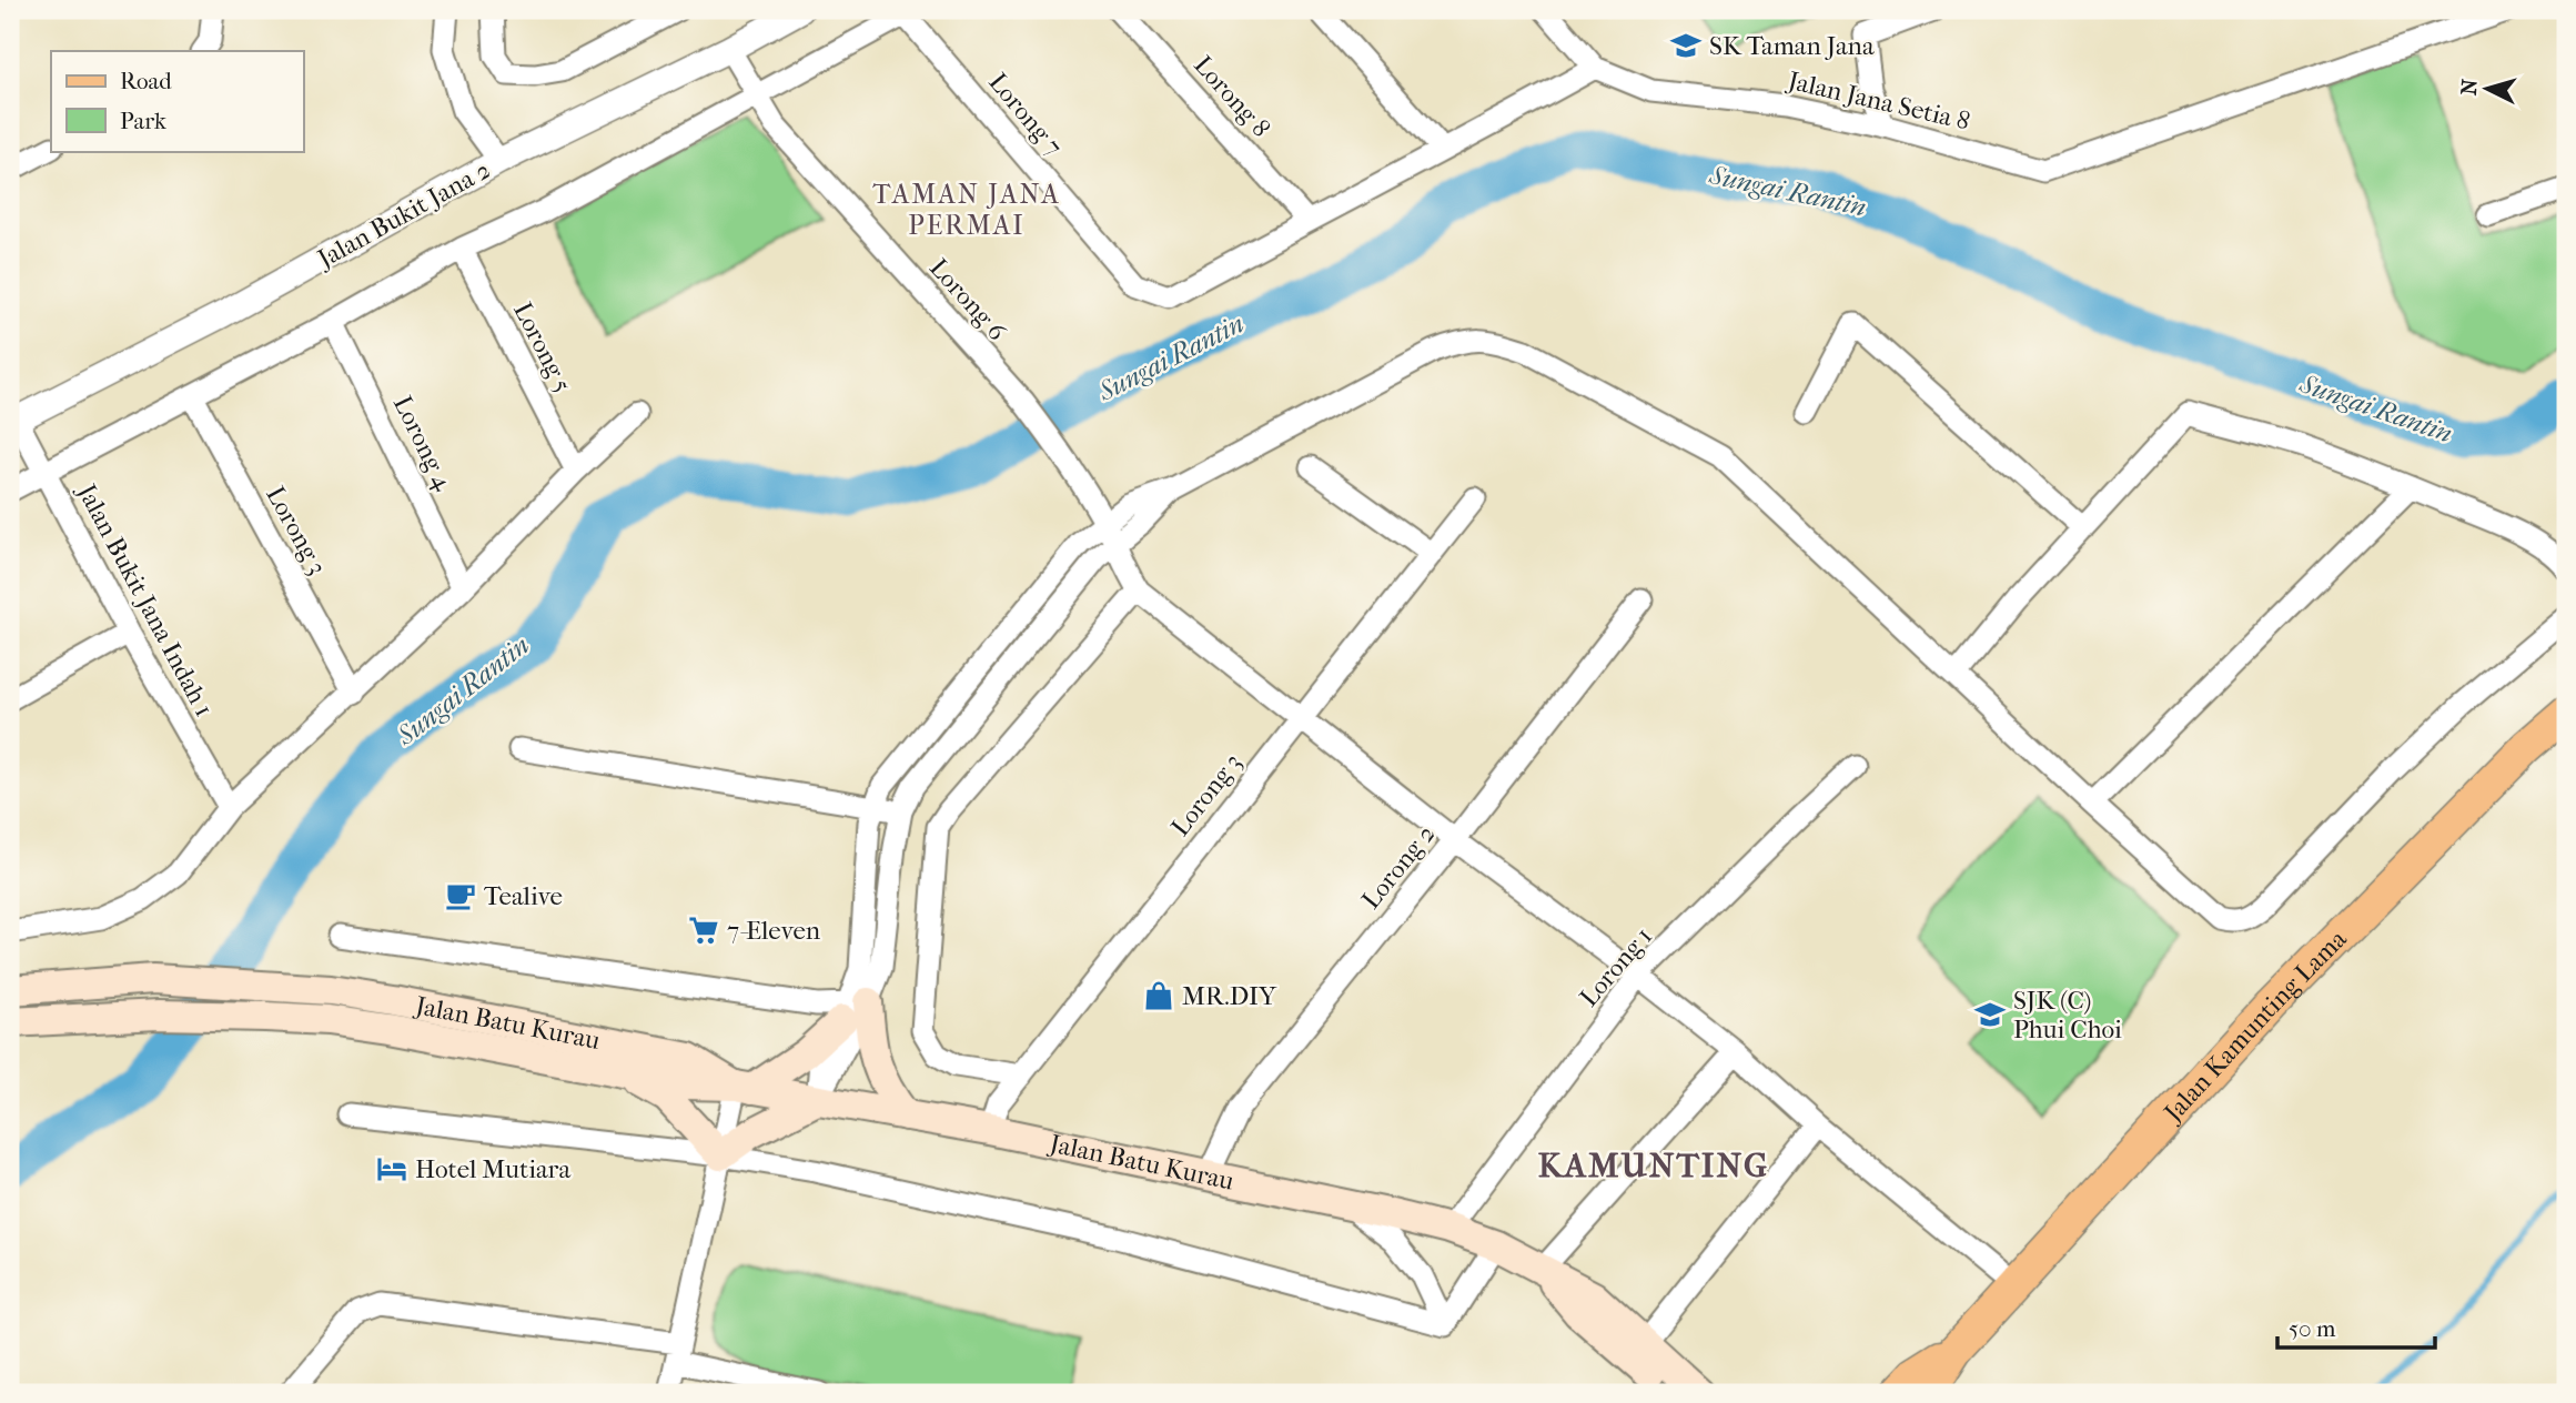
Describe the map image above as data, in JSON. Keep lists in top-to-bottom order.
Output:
{
  "streets": {
    "main road": ["Jalan Batu Kurau", "Jalan Kamunting Lama"],
    "street": [
      "Lorong 8",
      "Jalan Jana Setia 8",
      "Lorong 7",
      "Jalan Bukit Jana 2",
      "Lorong 6",
      "Lorong 5",
      "Lorong 4",
      "Lorong 3",
      "Jalan Bukit Jana Indah 1",
      "Lorong 2",
      "Lorong 1"
    ]
  },
  "crossings": [
    ["Lorong 8", "Lorong 7"],
    ["Jalan Bukit Jana 2", "Lorong 6"],
    ["Jalan Bukit Jana 2", "Jalan Bukit Jana Indah 1"],
    ["Lorong 3", "Jalan Batu Kurau"],
    ["Lorong 2", "Jalan Batu Kurau"],
    ["Lorong 1", "Jalan Batu Kurau"]
  ],
  "districts": ["TAMAN JANA PERMAI", "KAMUNTING"],
  "water": ["Sungai Rantin"],
  "places": {
    "school or university": ["SK Taman Jana", "SJK (C) Phui Choi"],
    "cafe": ["Tealive"],
    "supermarket": ["7-Eleven"],
    "shop": ["MR.DIY"],
    "hotel": ["Hotel Mutiara"]
  },
  "legend": ["Road", "Park"],
  "scale_bar": "50 m",
  "north": "left"
}
